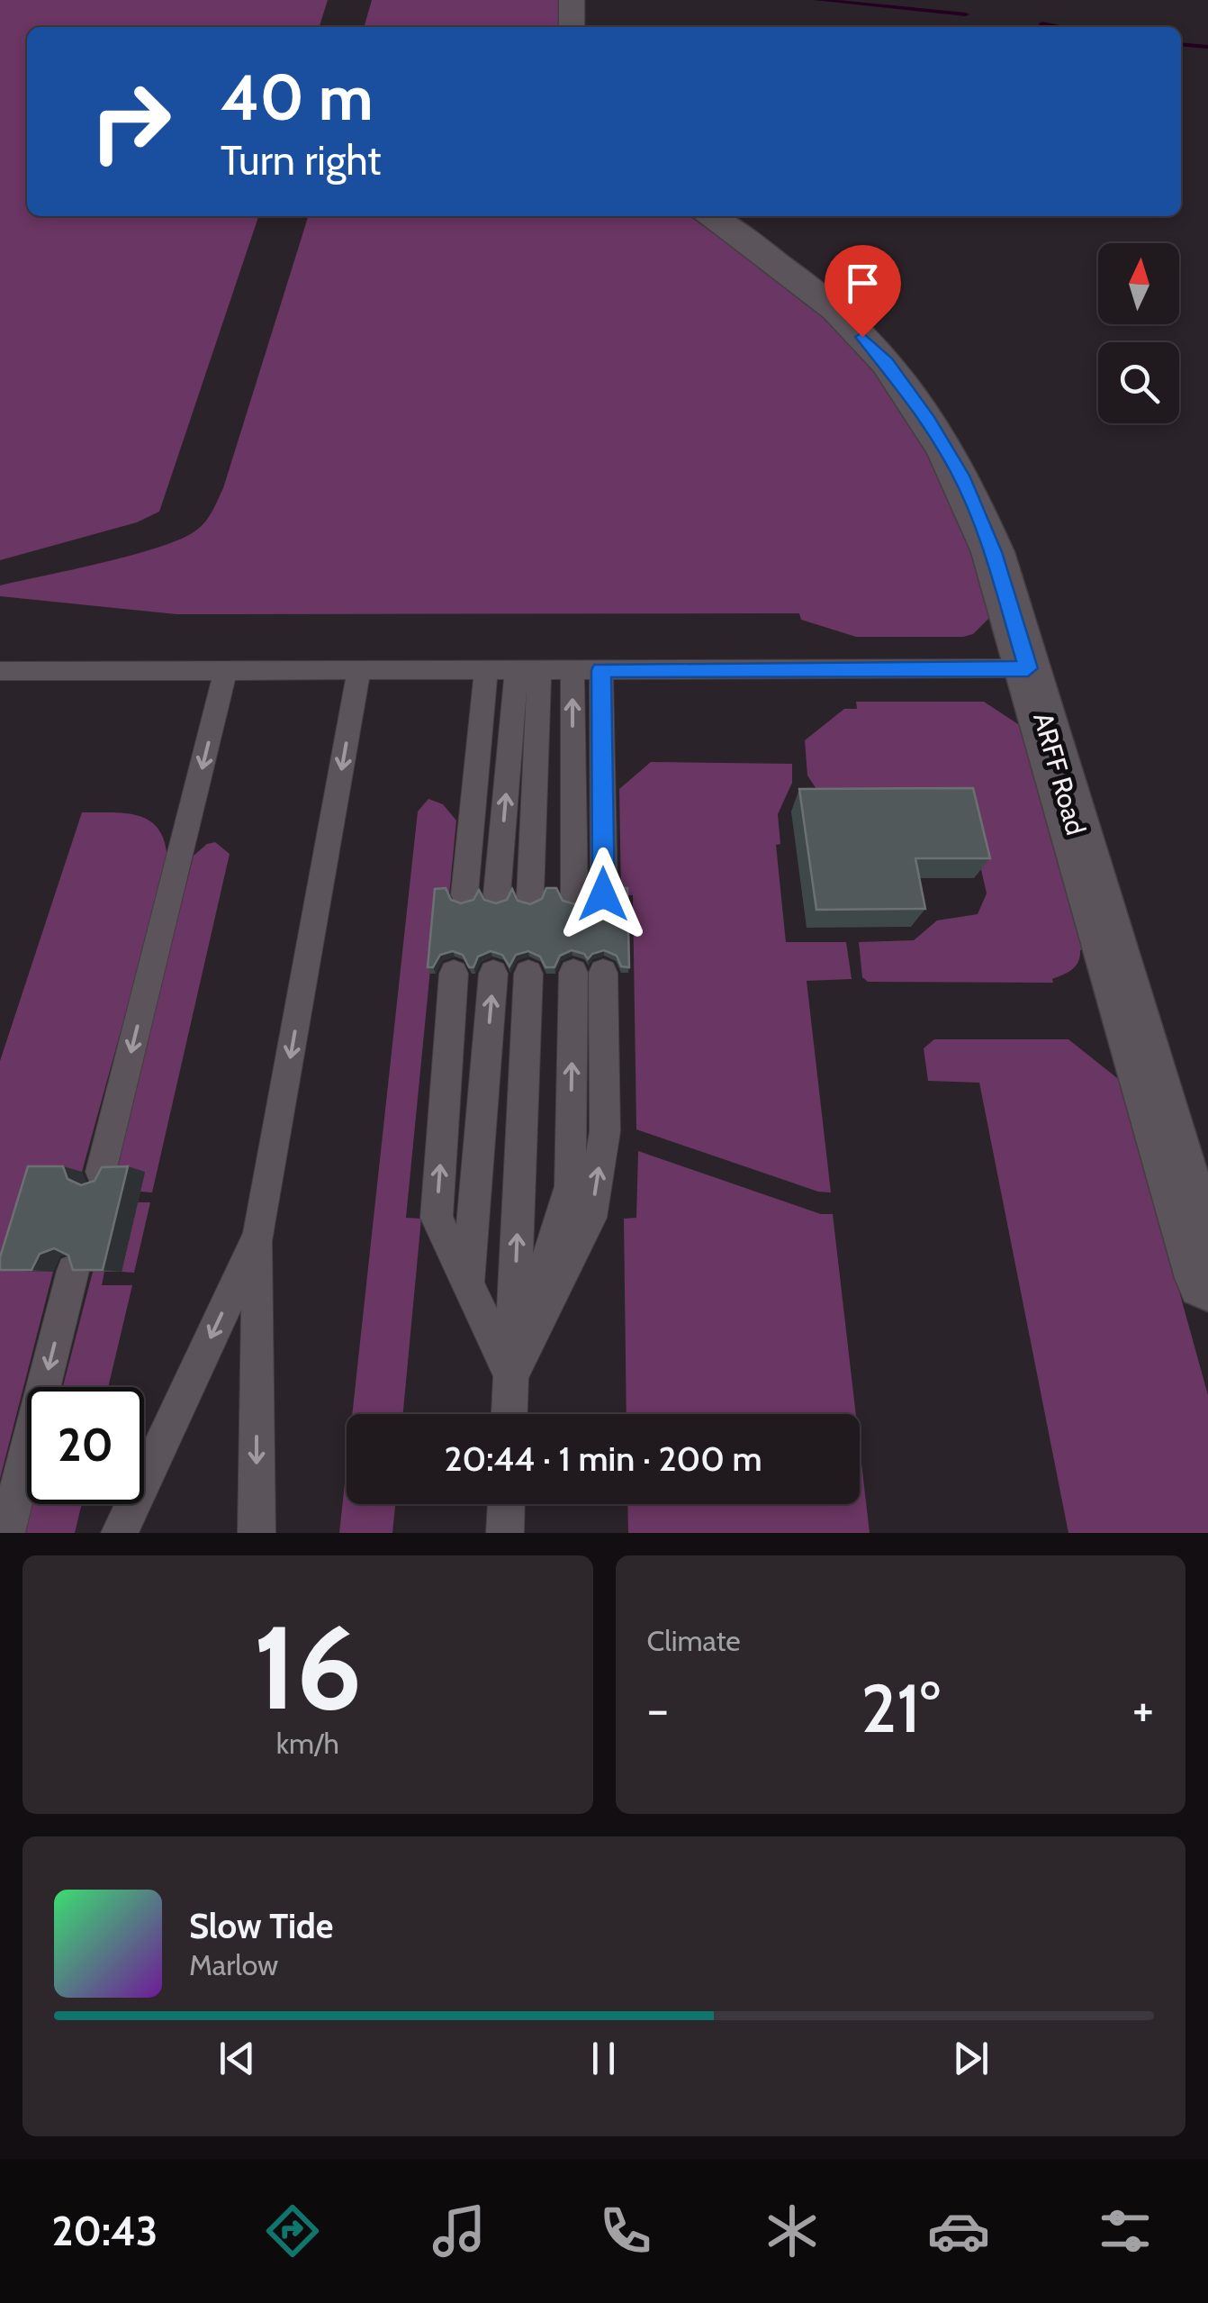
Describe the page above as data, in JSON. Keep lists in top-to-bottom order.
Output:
{
  "streets": {
    "street": ["ARFF Road"]
  },
  "north": "top",
  "page": {
    "turn": ["40 m", "Turn right"],
    "limit": "20",
    "trip": "20:44 · 1 min · 200 m",
    "tile": [
      ["16", "km/h"],
      "Climate"
    ],
    "heat": ["−", "21°", "+"],
    "song": ["Slow Tide", "Marlow"],
    "tabs": "20:43"
  }
}
